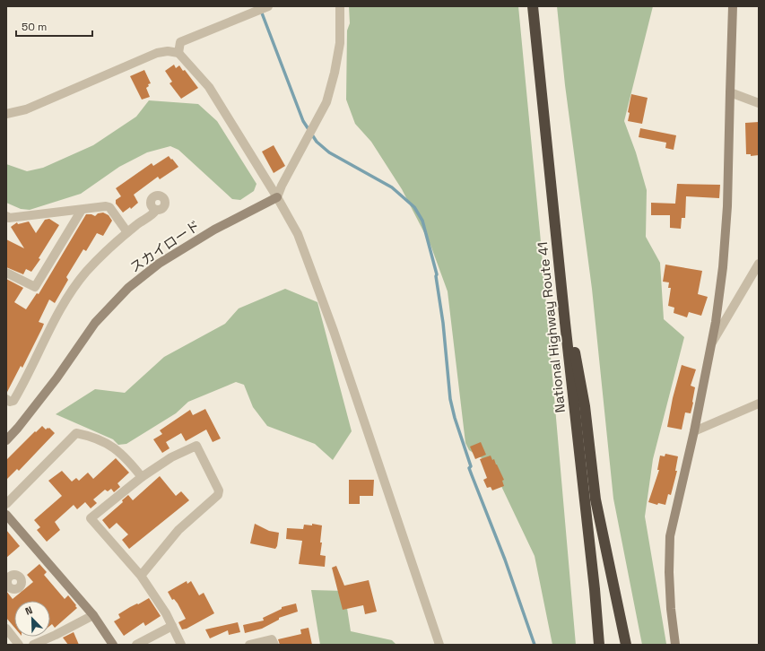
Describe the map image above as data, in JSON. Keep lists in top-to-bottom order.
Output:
{
  "streets": {
    "highway": ["National Highway Route 41"],
    "street": ["スカイロード"]
  },
  "scale_bar": "50 m",
  "north": "top left"
}
